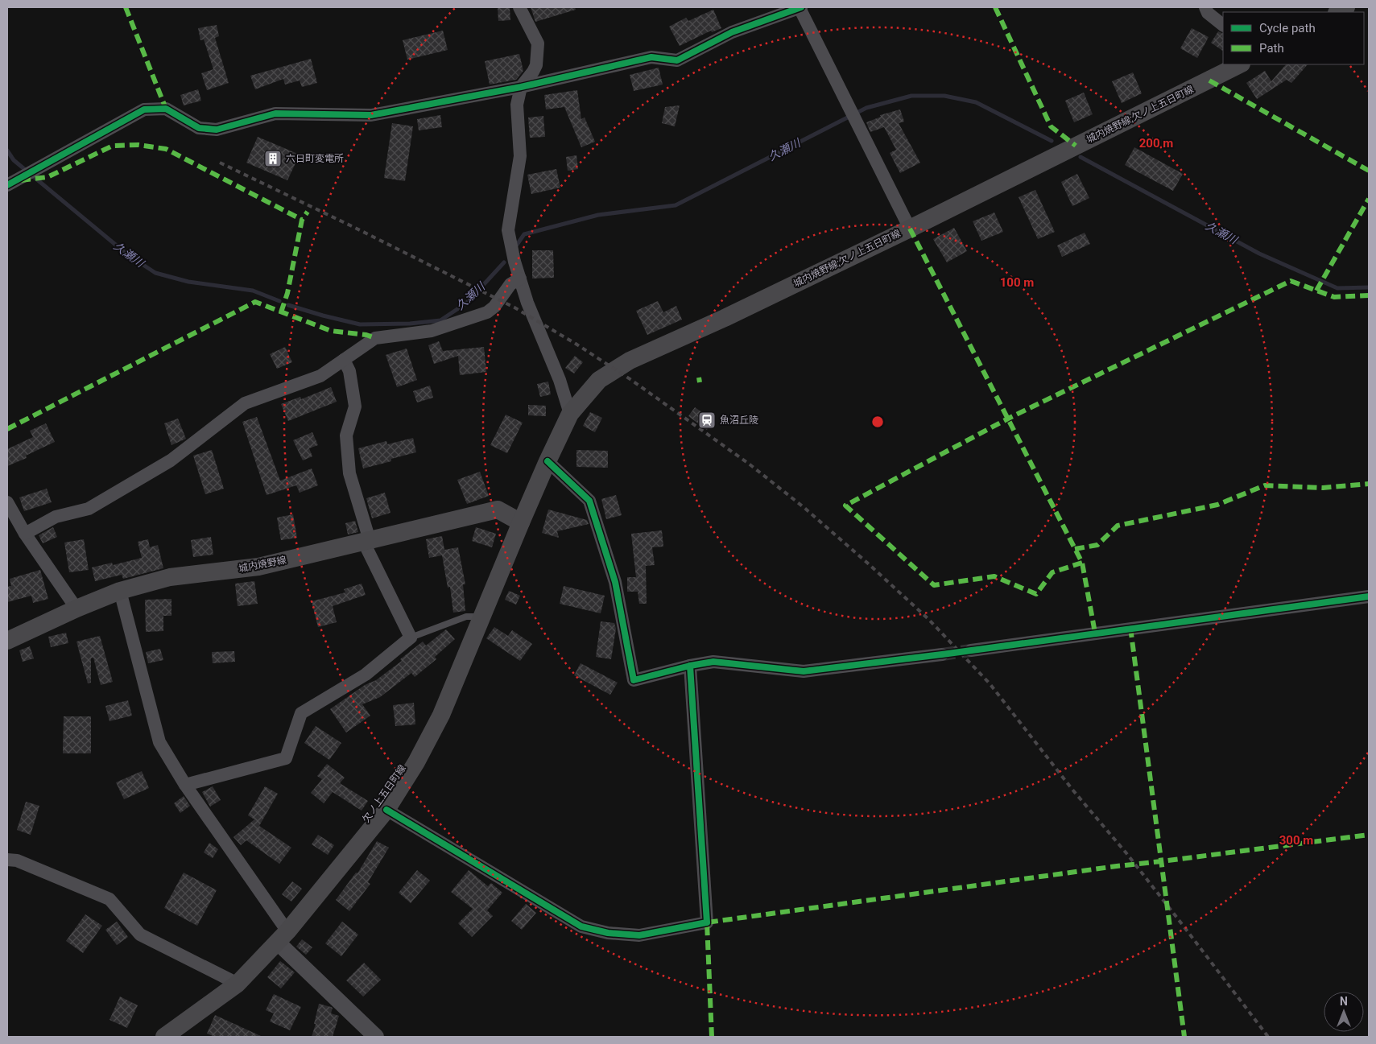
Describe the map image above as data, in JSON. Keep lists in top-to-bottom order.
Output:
{
  "streets": {
    "main road": ["城内焼野線;欠ノ上五日町線", "城内焼野線", "欠ノ上五日町線"]
  },
  "crossings": [
    ["城内焼野線;欠ノ上五日町線", "城内焼野線"],
    ["城内焼野線;欠ノ上五日町線", "欠ノ上五日町線"],
    ["城内焼野線", "欠ノ上五日町線"]
  ],
  "water": ["久瀬川"],
  "places": {
    "building": ["六日町変電所"],
    "station": ["魚沼丘陵"]
  },
  "legend": ["Cycle path", "Path"],
  "north": "top",
  "rings": ["200 m", "100 m", "300 m"]
}
